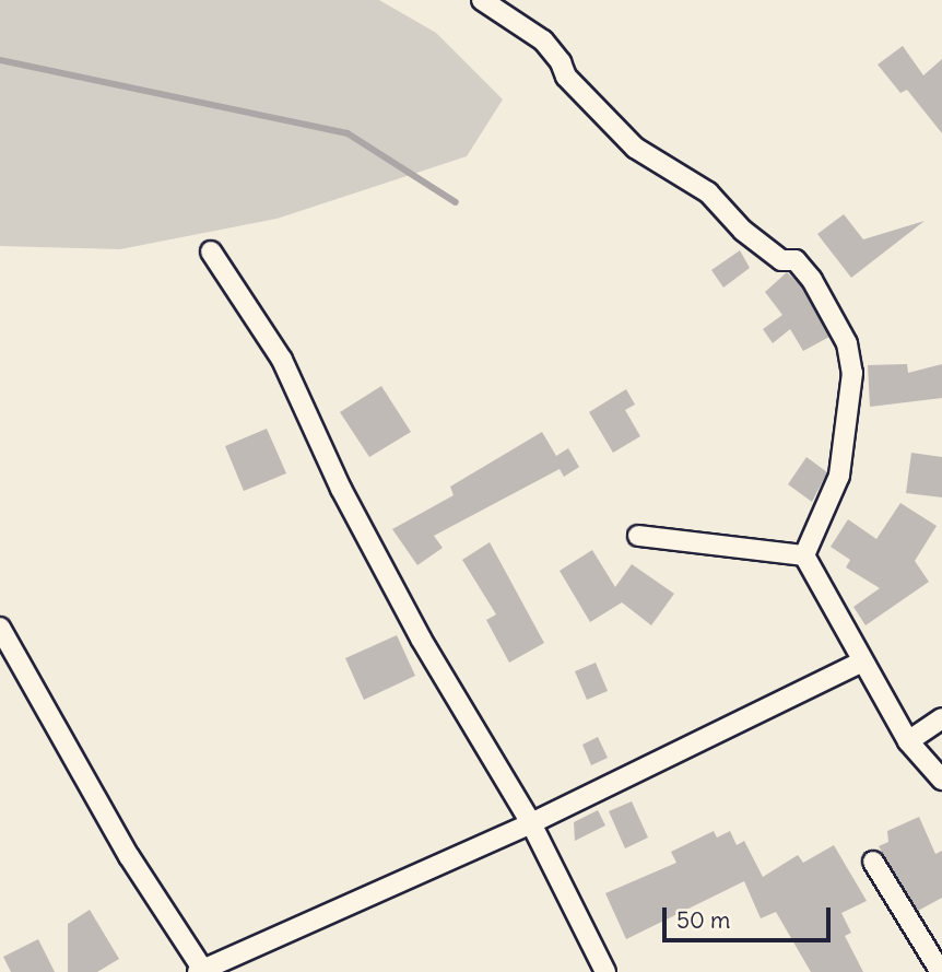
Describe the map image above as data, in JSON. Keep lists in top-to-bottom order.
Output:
{
  "scale_bar": "50 m"
}
